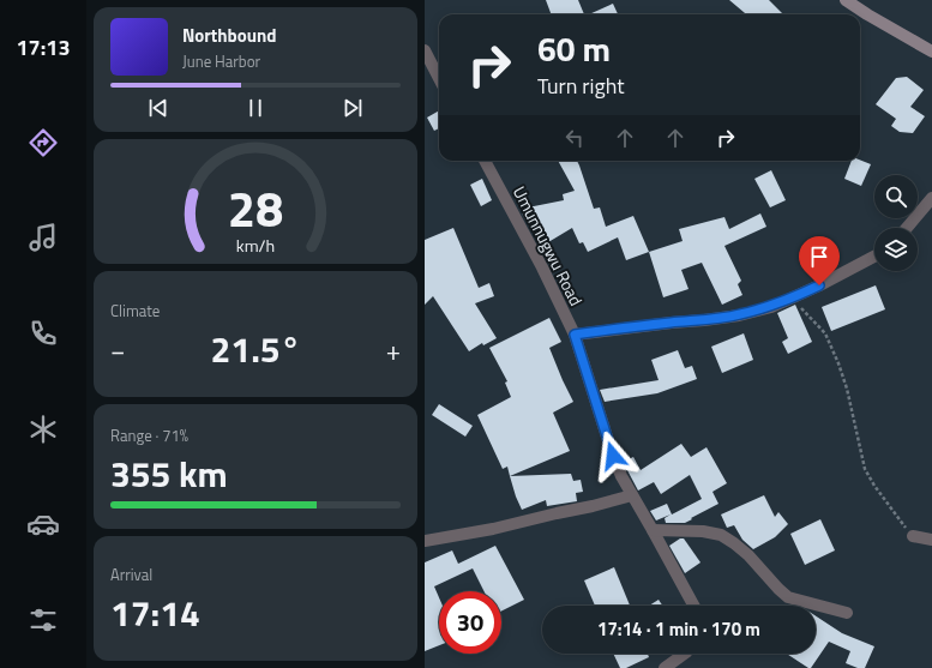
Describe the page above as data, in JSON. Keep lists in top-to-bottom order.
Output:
{
  "streets": {
    "street": ["Umunnugwu Road"]
  },
  "page": {
    "tabs": "17:13",
    "turn": ["60 m", "Turn right"],
    "song": ["Northbound", "June Harbor"],
    "tile": [
      "Climate",
      ["Range · 71%", "355 km"],
      ["Arrival", "17:14"]
    ],
    "heat": ["−", "21.5°", "+"],
    "limit": "30",
    "trip": "17:14 · 1 min · 170 m",
    "gauge": ["28", "km/h"]
  }
}
